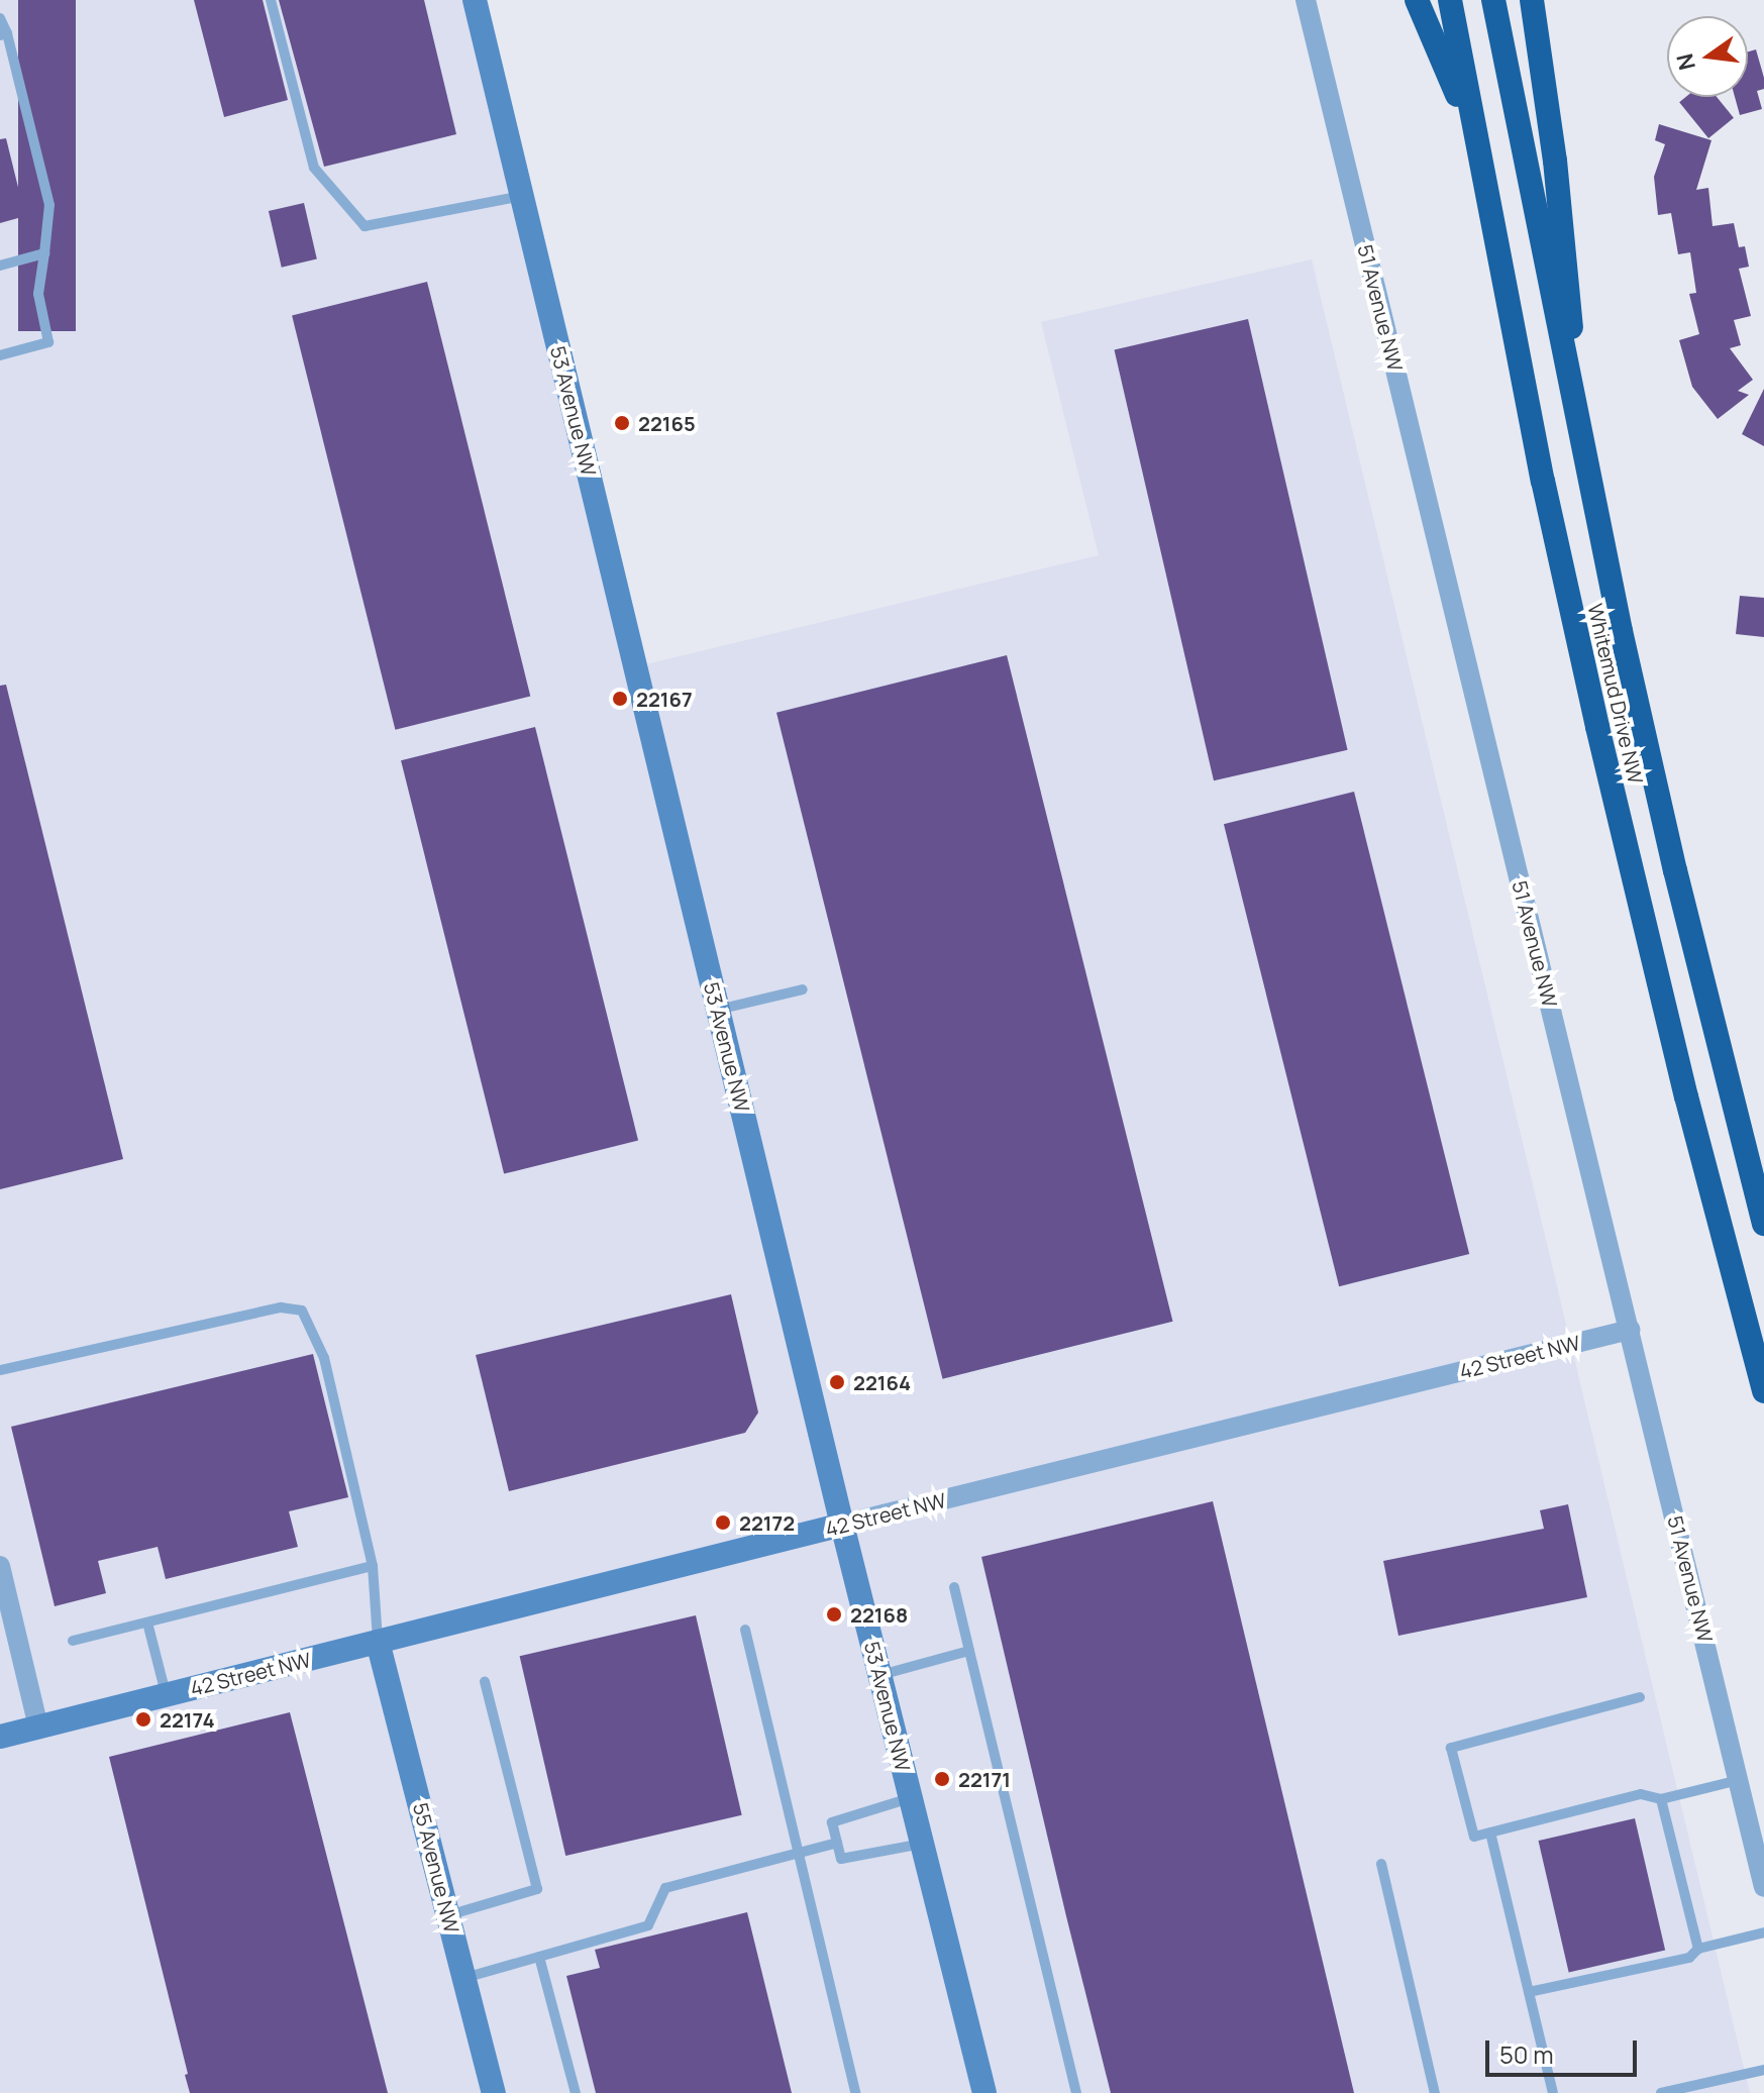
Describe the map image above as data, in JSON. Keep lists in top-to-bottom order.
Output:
{
  "streets": {
    "highway": ["Whitemud Drive NW"],
    "street": [
      "51 Avenue NW",
      "53 Avenue NW",
      "42 Street NW",
      "55 Avenue NW"
    ]
  },
  "crossings": [
    ["51 Avenue NW", "42 Street NW"],
    ["53 Avenue NW", "42 Street NW"],
    ["42 Street NW", "55 Avenue NW"]
  ],
  "places": [
    "22165",
    "22167",
    "22164",
    "22172",
    "22168",
    "22174",
    "22171"
  ],
  "scale_bar": "50 m",
  "north": "left"
}
